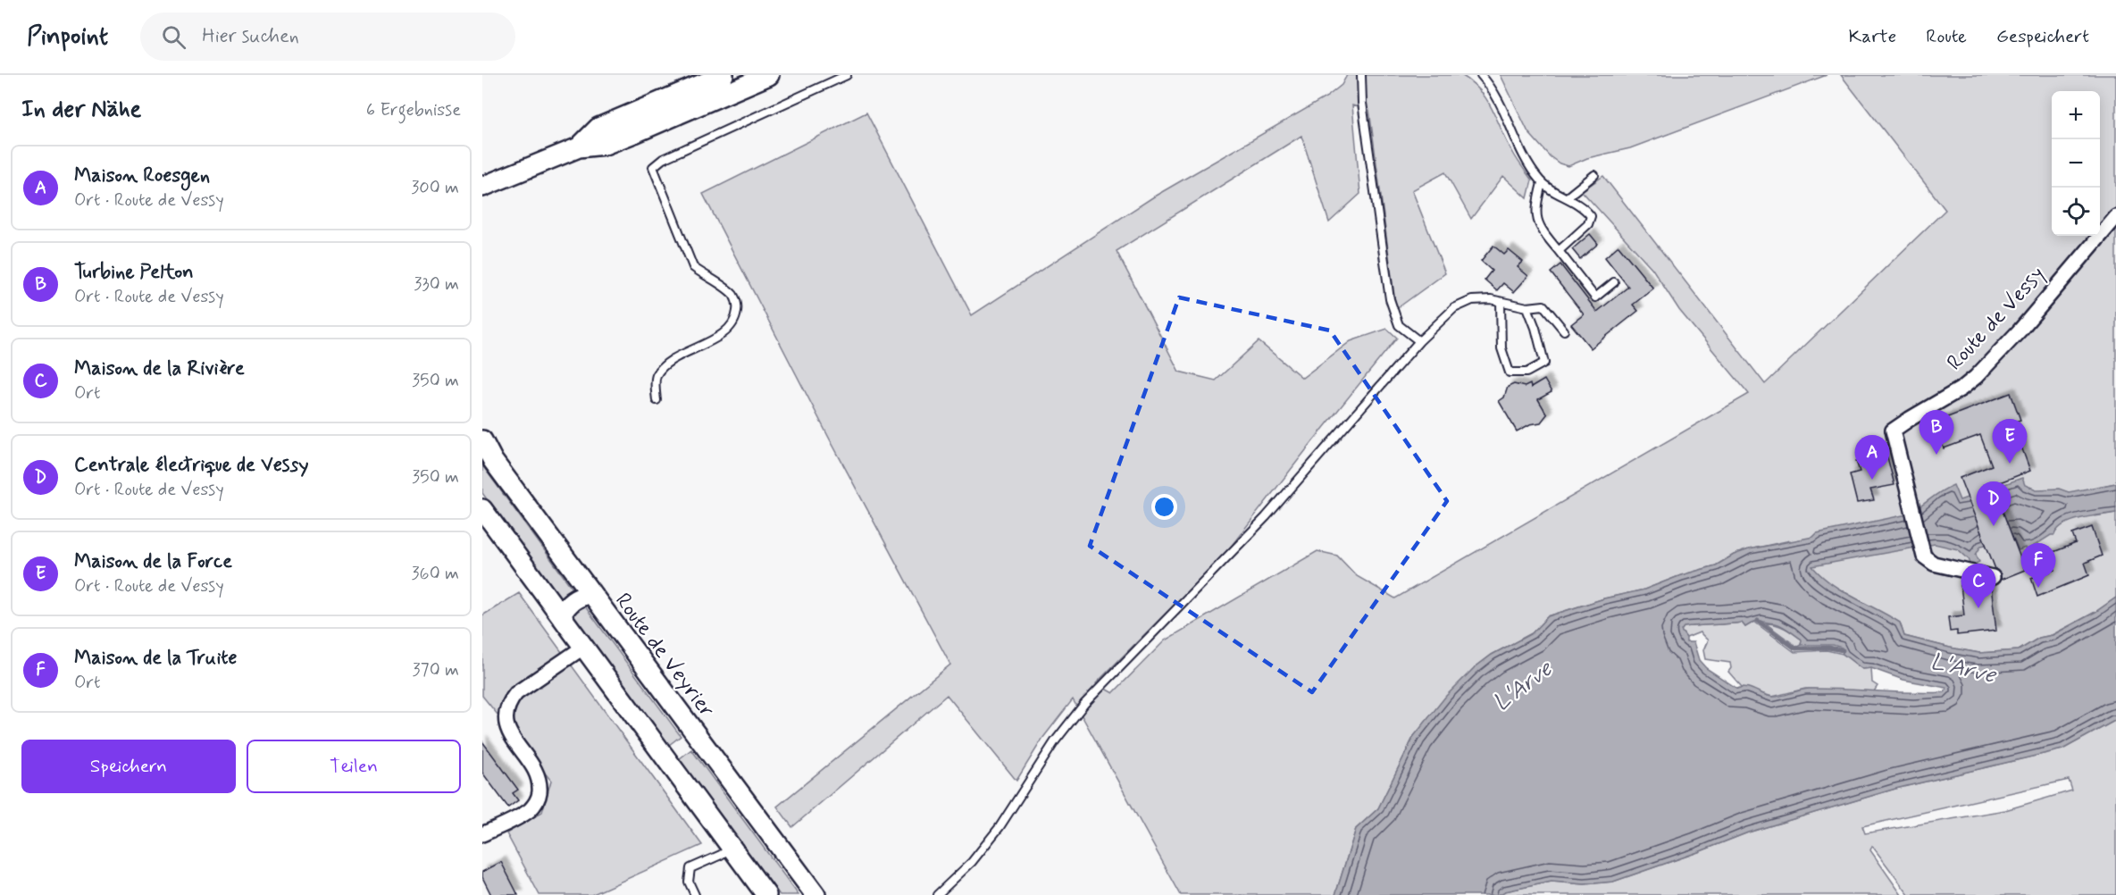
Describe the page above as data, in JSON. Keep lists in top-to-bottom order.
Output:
{
  "streets": {
    "main road": ["Route de Veyrier"],
    "street": ["Route de Vessy"]
  },
  "water": ["L'Arve"],
  "page": {
    "header": "Pinpoint",
    "search": "Hier suchen",
    "nav": ["Karte", "Route", "Gespeichert"],
    "heading": ["In der Nähe", "6 Ergebnisse"],
    "map_buttons": ["+", "−"],
    "list": [
      {
        "mark": "A",
        "name": "Maison Roesgen",
        "note": "Ort · Route de Vessy",
        "value": "300 m"
      },
      {
        "mark": "B",
        "name": "Turbine Pelton",
        "note": "Ort · Route de Vessy",
        "value": "330 m"
      },
      {
        "mark": "C",
        "name": "Maison de la Rivière",
        "note": "Ort",
        "value": "350 m"
      },
      {
        "mark": "D",
        "name": "Centrale électrique de Vessy",
        "note": "Ort · Route de Vessy",
        "value": "350 m"
      },
      {
        "mark": "E",
        "name": "Maison de la Force",
        "note": "Ort · Route de Vessy",
        "value": "360 m"
      },
      {
        "mark": "F",
        "name": "Maison de la Truite",
        "note": "Ort",
        "value": "370 m"
      }
    ],
    "pins": [
      "B",
      "E",
      "A",
      "D",
      "F",
      "C"
    ],
    "buttons": ["Speichern", "Teilen"]
  }
}
